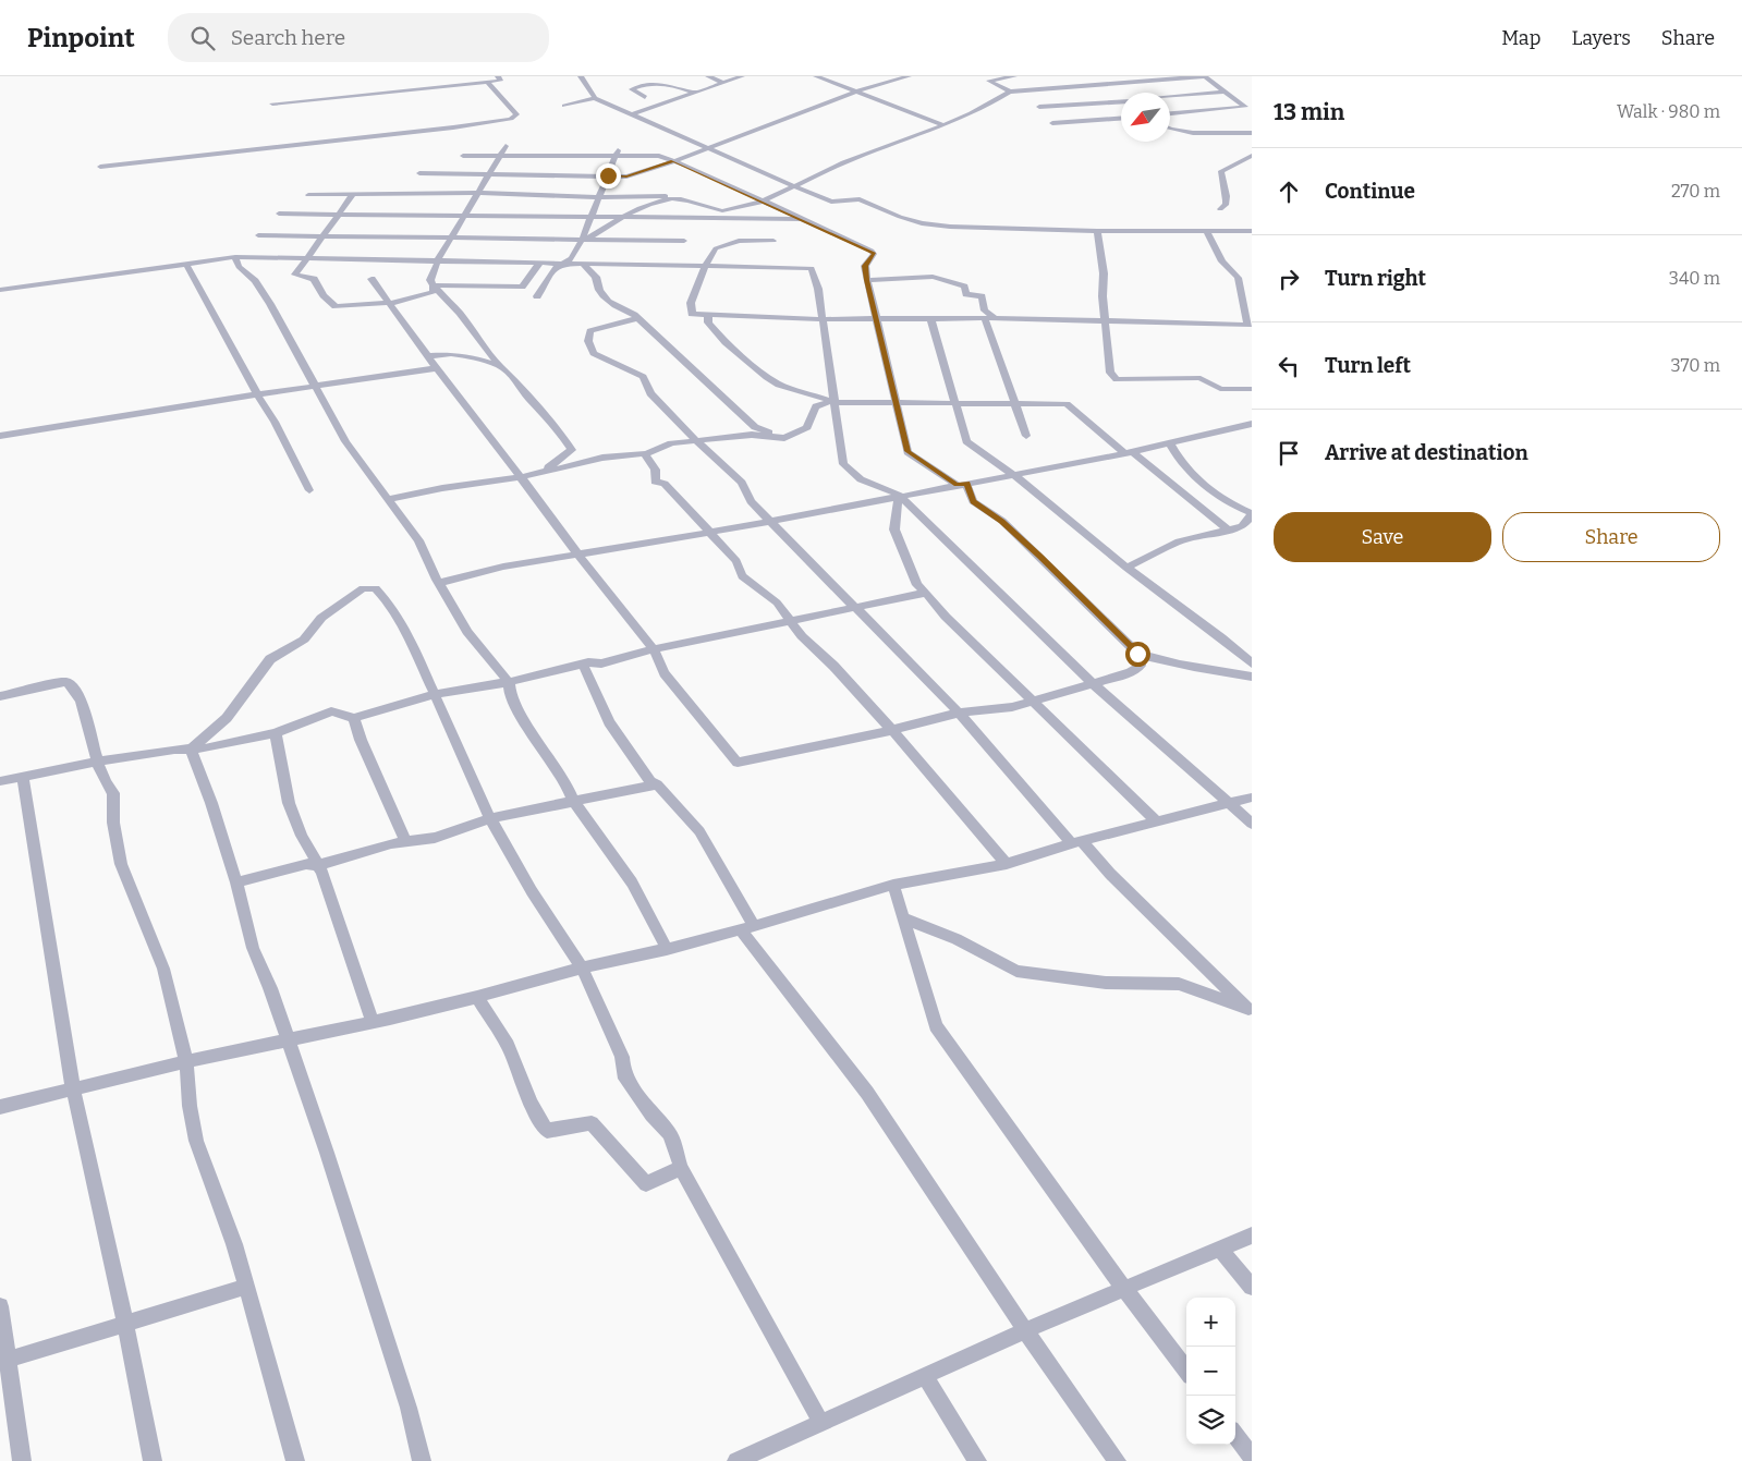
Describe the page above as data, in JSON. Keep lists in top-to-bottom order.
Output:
{
  "north": "bottom left",
  "page": {
    "header": "Pinpoint",
    "search": "Search here",
    "nav": ["Map", "Layers", "Share"],
    "heading": ["13 min", "Walk · 980 m"],
    "list": [
      ["Continue", "270 m"],
      ["Turn right", "340 m"],
      ["Turn left", "370 m"],
      "Arrive at destination"
    ],
    "buttons": ["Save", "Share"],
    "map_buttons": ["+", "−"]
  }
}
